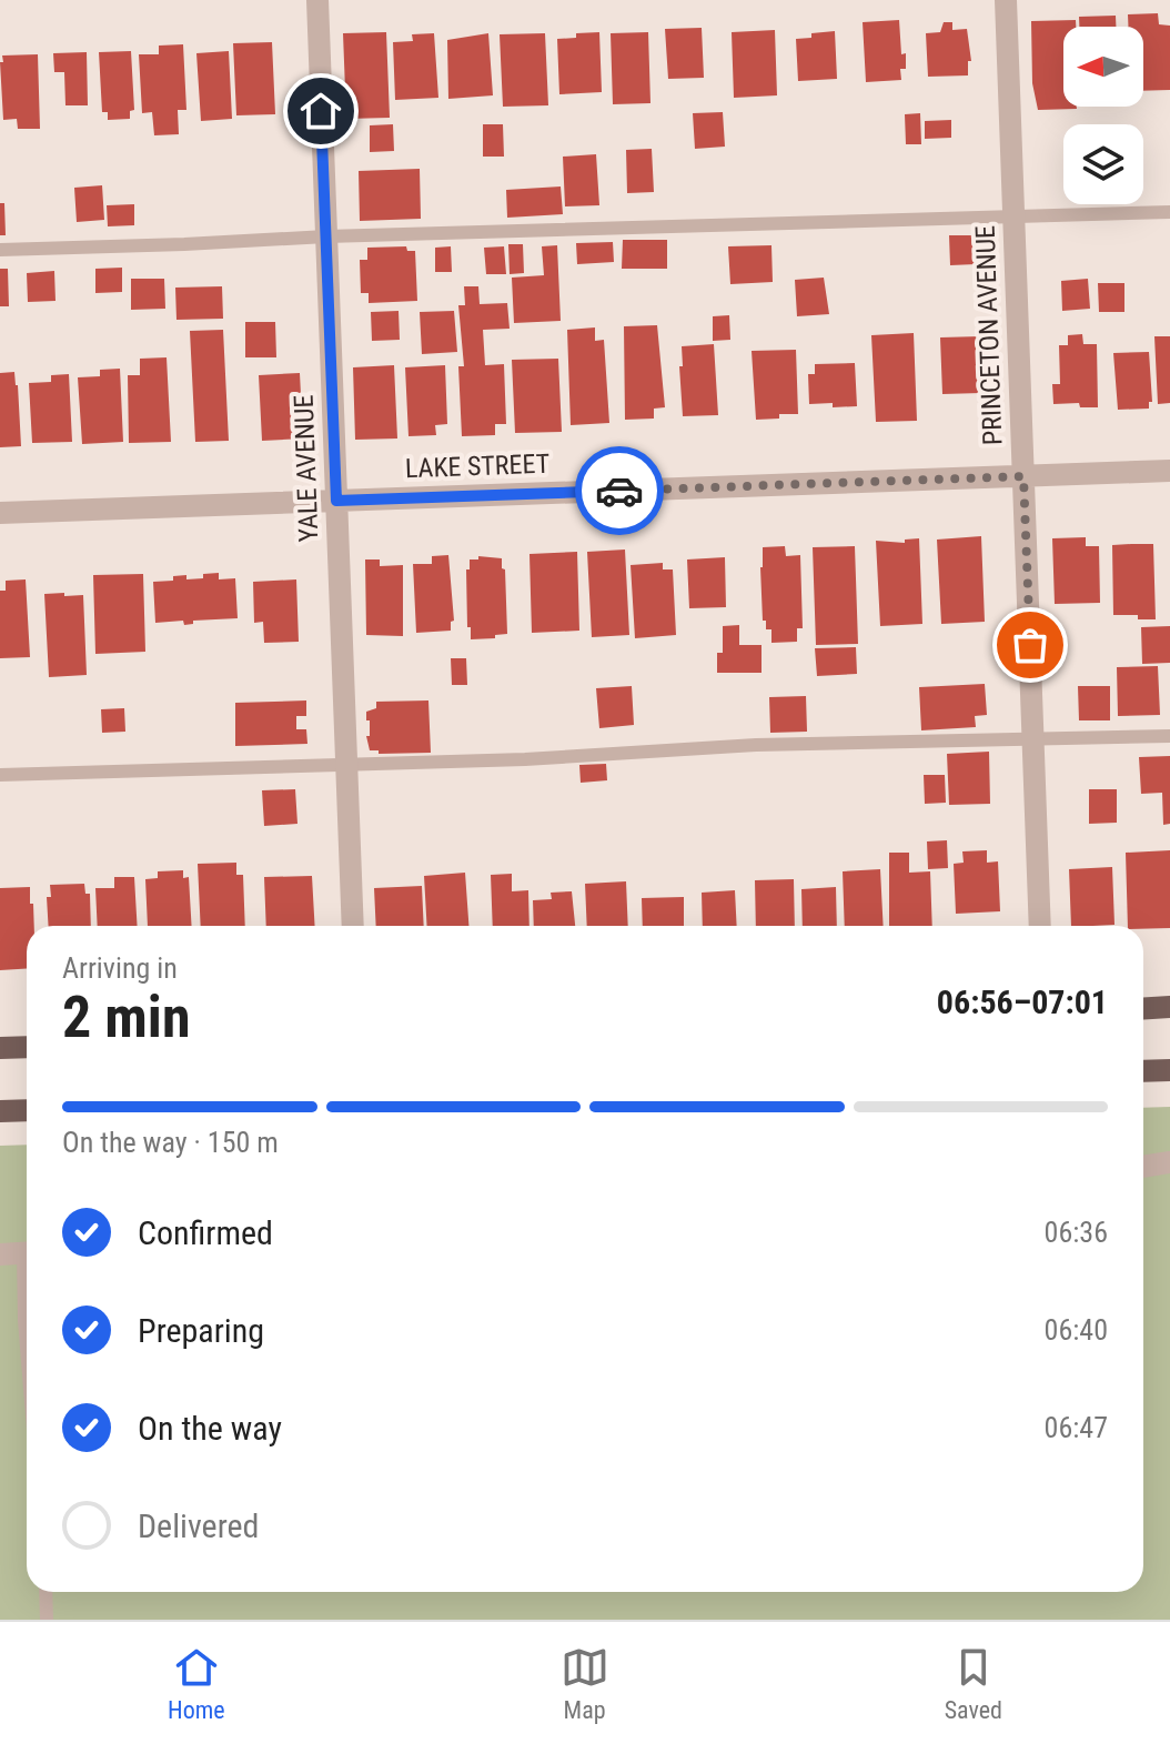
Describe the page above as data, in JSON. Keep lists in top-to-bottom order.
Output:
{
  "streets": {
    "street": ["PRINCETON AVENUE", "LAKE STREET", "YALE AVENUE"]
  },
  "crossings": [
    ["PRINCETON AVENUE", "LAKE STREET"],
    ["LAKE STREET", "YALE AVENUE"]
  ],
  "north": "left",
  "page": {
    "heading": ["2 min", "Arriving in", "06:56–07:01"],
    "bar": "On the way · 150 m",
    "list": [
      ["Confirmed", "06:36"],
      ["Preparing", "06:40"],
      ["On the way", "06:47"],
      "Delivered"
    ],
    "tabs": ["Home", "Map", "Saved"]
  }
}
